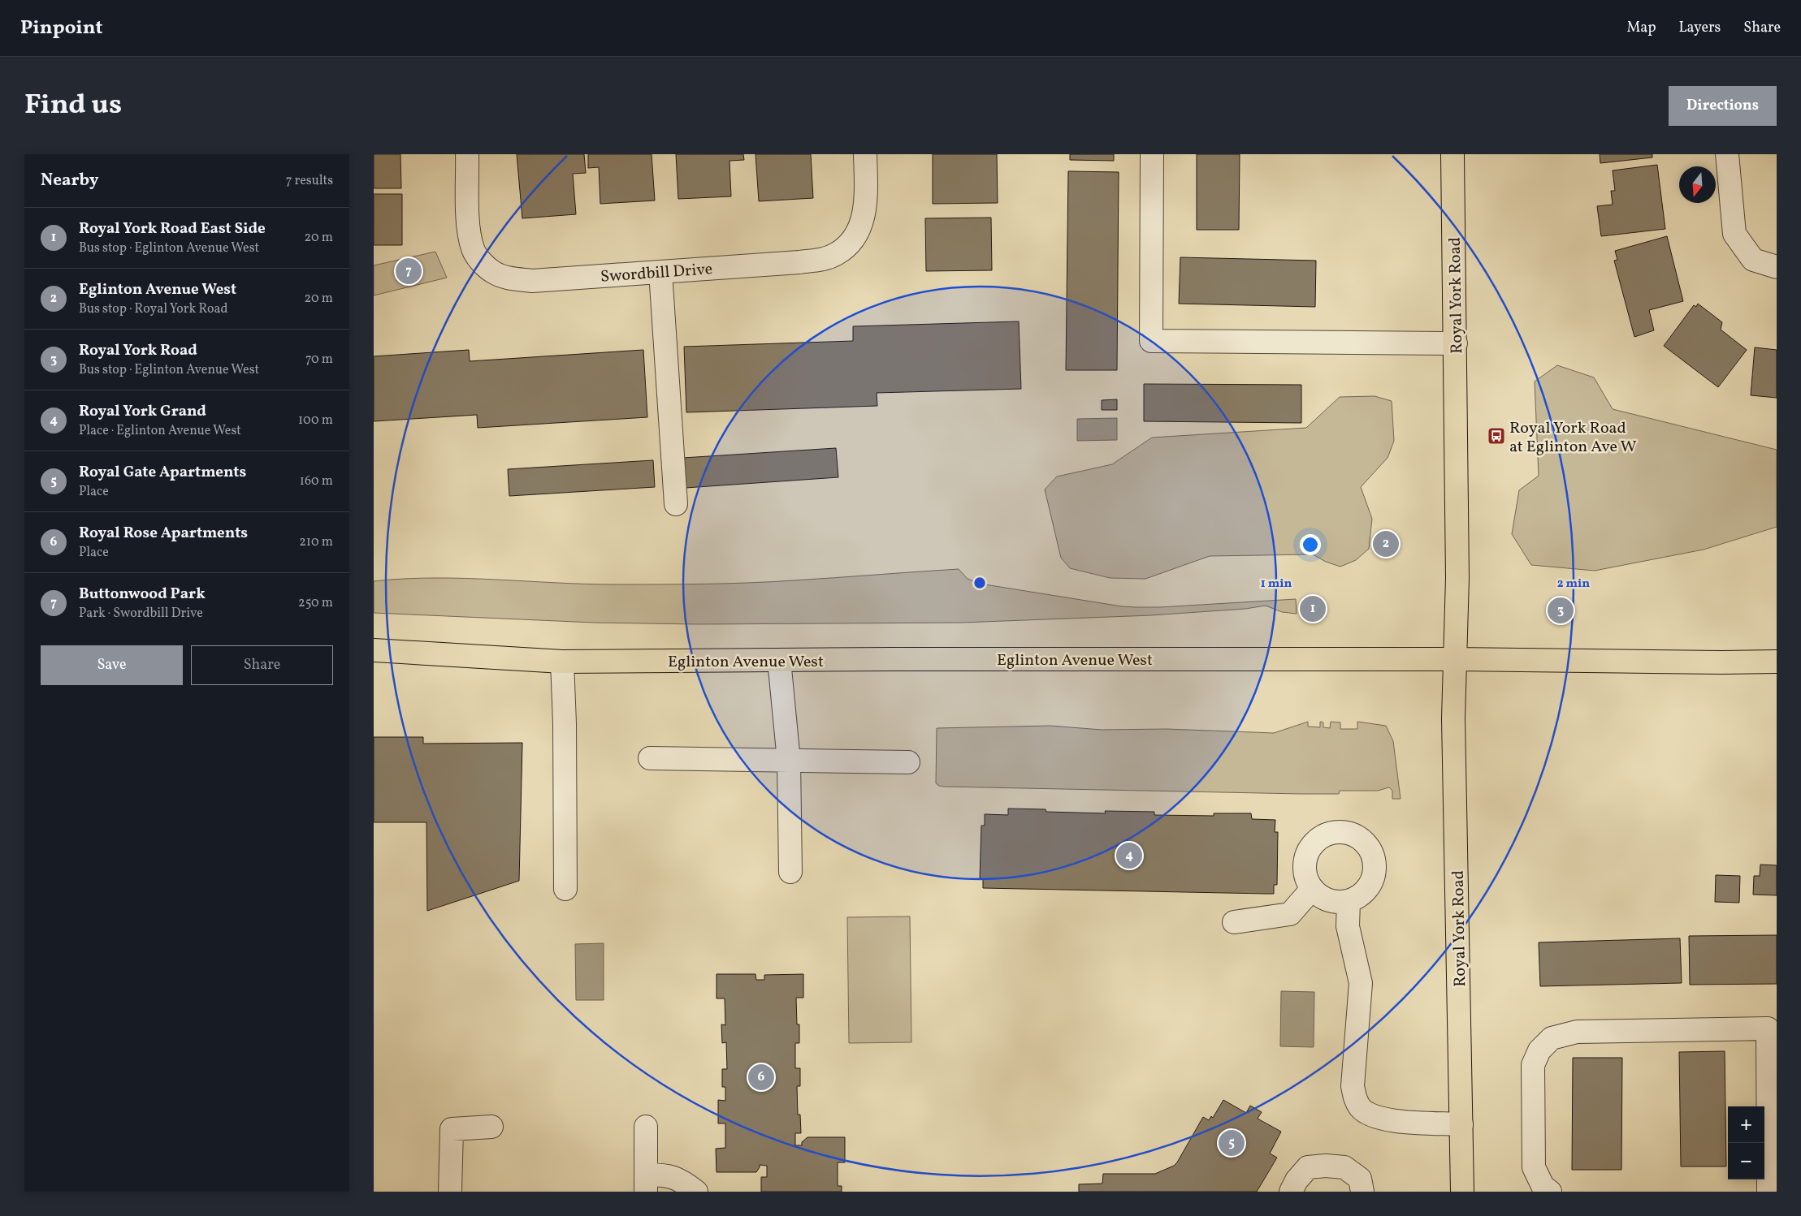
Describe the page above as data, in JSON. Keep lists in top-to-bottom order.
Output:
{
  "streets": {
    "main road": ["Royal York Road", "Eglinton Avenue West"],
    "street": ["Swordbill Drive"]
  },
  "crossings": [
    ["Royal York Road", "Eglinton Avenue West"]
  ],
  "places": {
    "bus stop": ["Royal York Road at Eglinton Ave W"]
  },
  "north": "bottom",
  "page": {
    "header": "Pinpoint",
    "nav": ["Map", "Layers", "Share"],
    "title": "Find us",
    "buttons": [
      "Directions",
      ["Save", "Share"]
    ],
    "heading": ["Nearby", "7 results"],
    "list": [
      {
        "mark": "1",
        "name": "Royal York Road East Side",
        "note": "Bus stop · Eglinton Avenue West",
        "value": "20 m"
      },
      {
        "mark": "2",
        "name": "Eglinton Avenue West",
        "note": "Bus stop · Royal York Road",
        "value": "20 m"
      },
      {
        "mark": "3",
        "name": "Royal York Road",
        "note": "Bus stop · Eglinton Avenue West",
        "value": "70 m"
      },
      {
        "mark": "4",
        "name": "Royal York Grand",
        "note": "Place · Eglinton Avenue West",
        "value": "100 m"
      },
      {
        "mark": "5",
        "name": "Royal Gate Apartments",
        "note": "Place",
        "value": "160 m"
      },
      {
        "mark": "6",
        "name": "Royal Rose Apartments",
        "note": "Place",
        "value": "210 m"
      },
      {
        "mark": "7",
        "name": "Buttonwood Park",
        "note": "Park · Swordbill Drive",
        "value": "250 m"
      }
    ],
    "pins": [
      "7",
      "2",
      "1",
      "3",
      "4",
      "6",
      "5"
    ],
    "map_buttons": ["+", "−"]
  },
  "rings": ["1 min", "2 min"]
}
